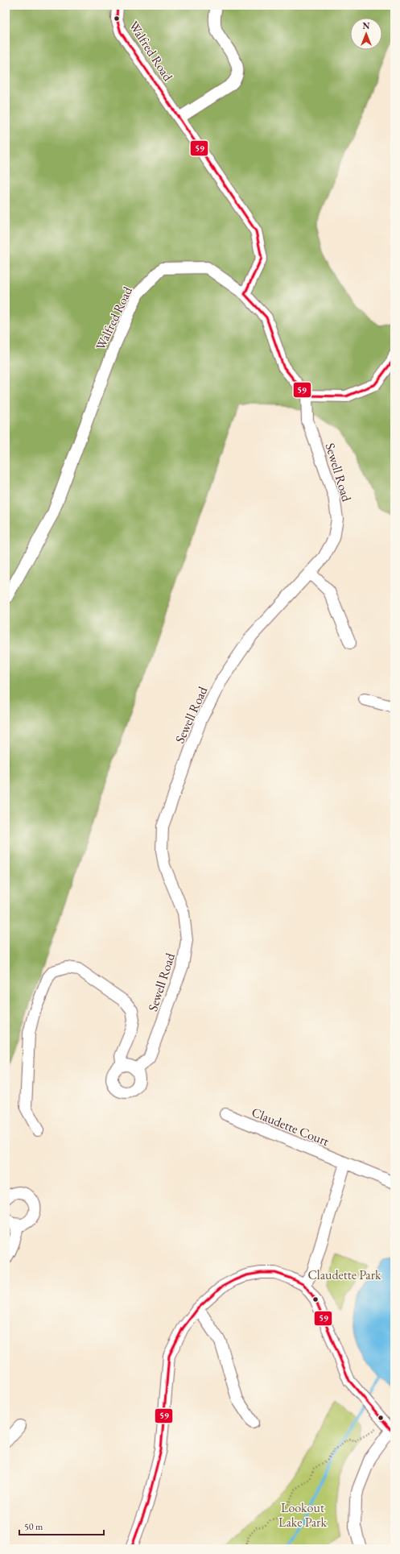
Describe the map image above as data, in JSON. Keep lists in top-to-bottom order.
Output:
{
  "streets": {
    "street": ["Walfred Road", "Sewell Road", "Claudette Court"]
  },
  "parks": ["Claudette Park", "Lookout Lake Park"],
  "lines": ["transit line 59"],
  "scale_bar": "50 m",
  "north": "top"
}
